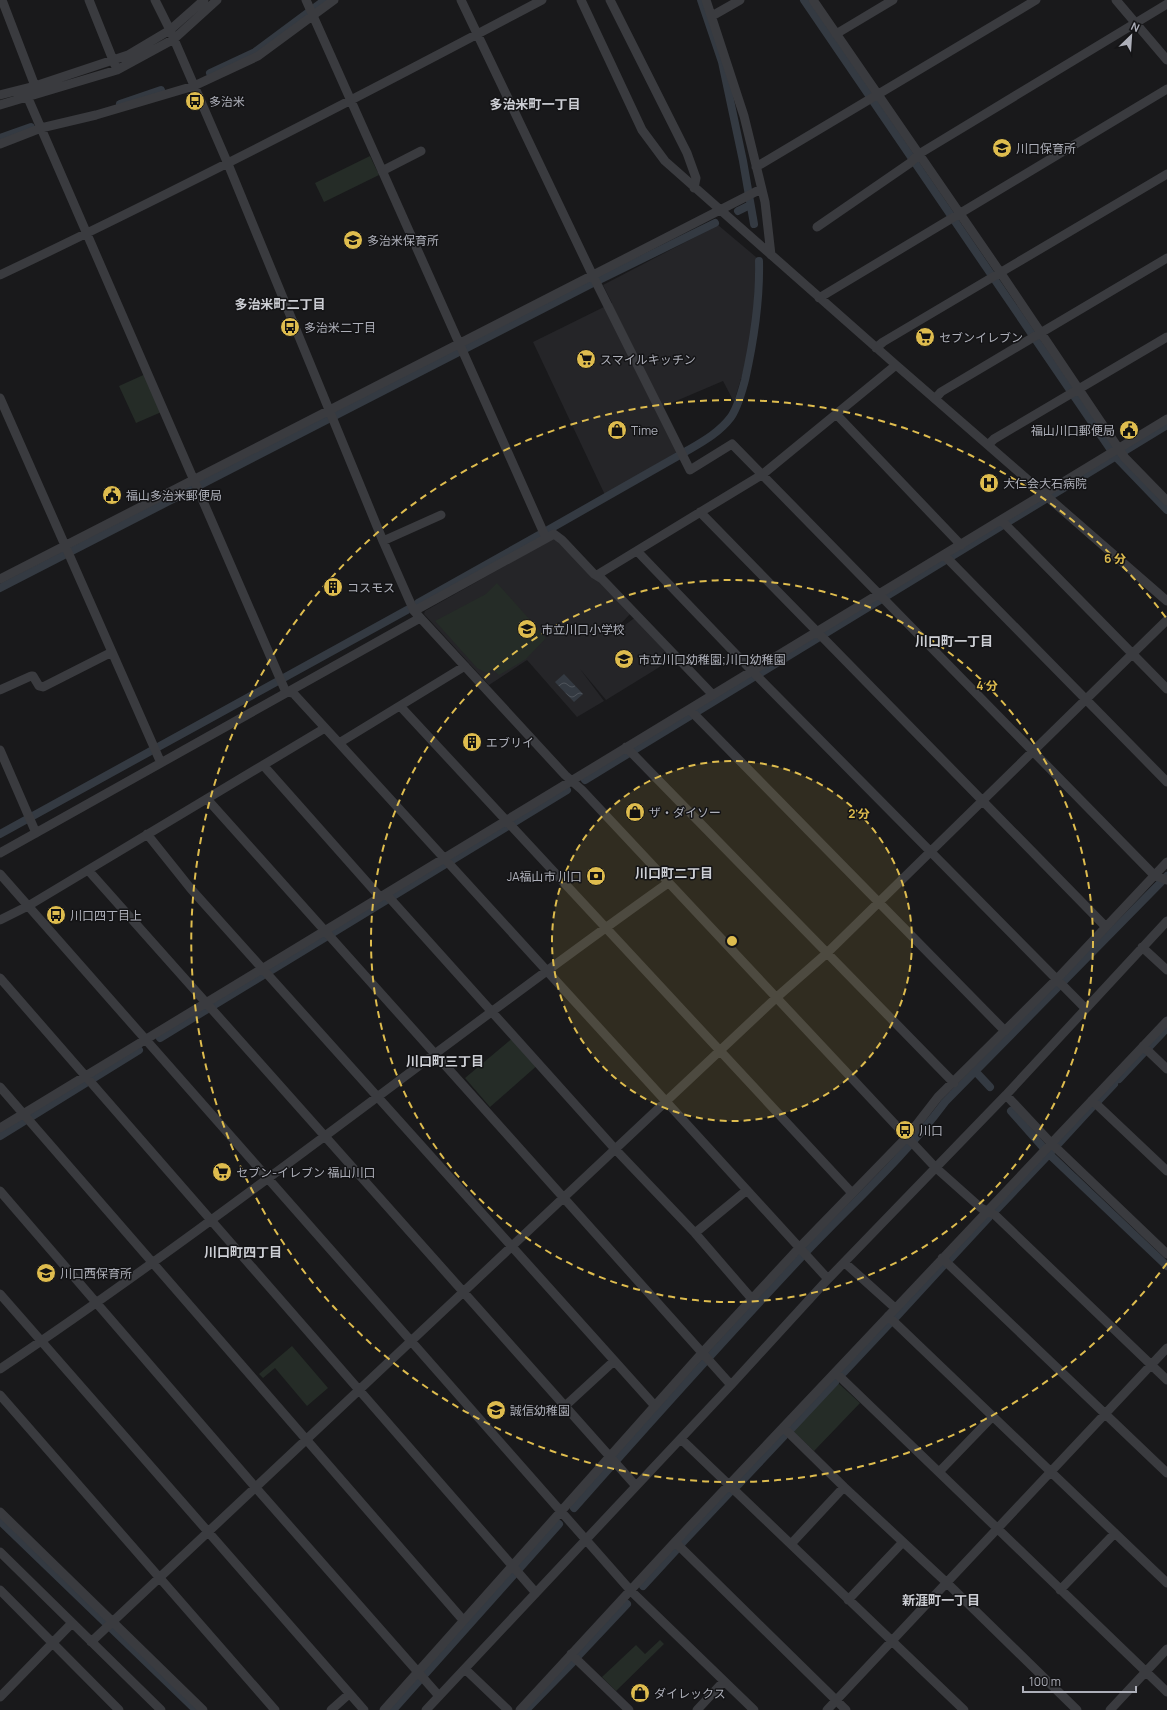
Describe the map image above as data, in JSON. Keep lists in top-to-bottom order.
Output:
{
  "districts": [
    "多治米町一丁目",
    "多治米町二丁目",
    "川口町一丁目",
    "川口町二丁目",
    "川口町三丁目",
    "川口町四丁目",
    "新涯町一丁目"
  ],
  "places": {
    "bus stop": [
      "多治米",
      "多治米二丁目",
      "川口四丁目上",
      "川口"
    ],
    "school or university": [
      "川口保育所",
      "多治米保育所",
      "市立川口小学校",
      "市立川口幼稚園;川口幼稚園",
      "川口西保育所",
      "誠信幼稚園"
    ],
    "supermarket": ["セブンイレブン", "スマイルキッチン", "セブン-イレブン 福山川口"],
    "shop": ["Time", "ザ・ダイソー", "ダイレックス"],
    "public building": ["福山川口郵便局", "福山多治米郵便局"],
    "hospital": ["大仁会大石病院"],
    "building": ["コスモス", "エブリイ"],
    "bank": ["JA福山市 川口"]
  },
  "scale_bar": "100 m",
  "north": "top right",
  "rings": ["6 分", "4 分", "2 分"]
}
